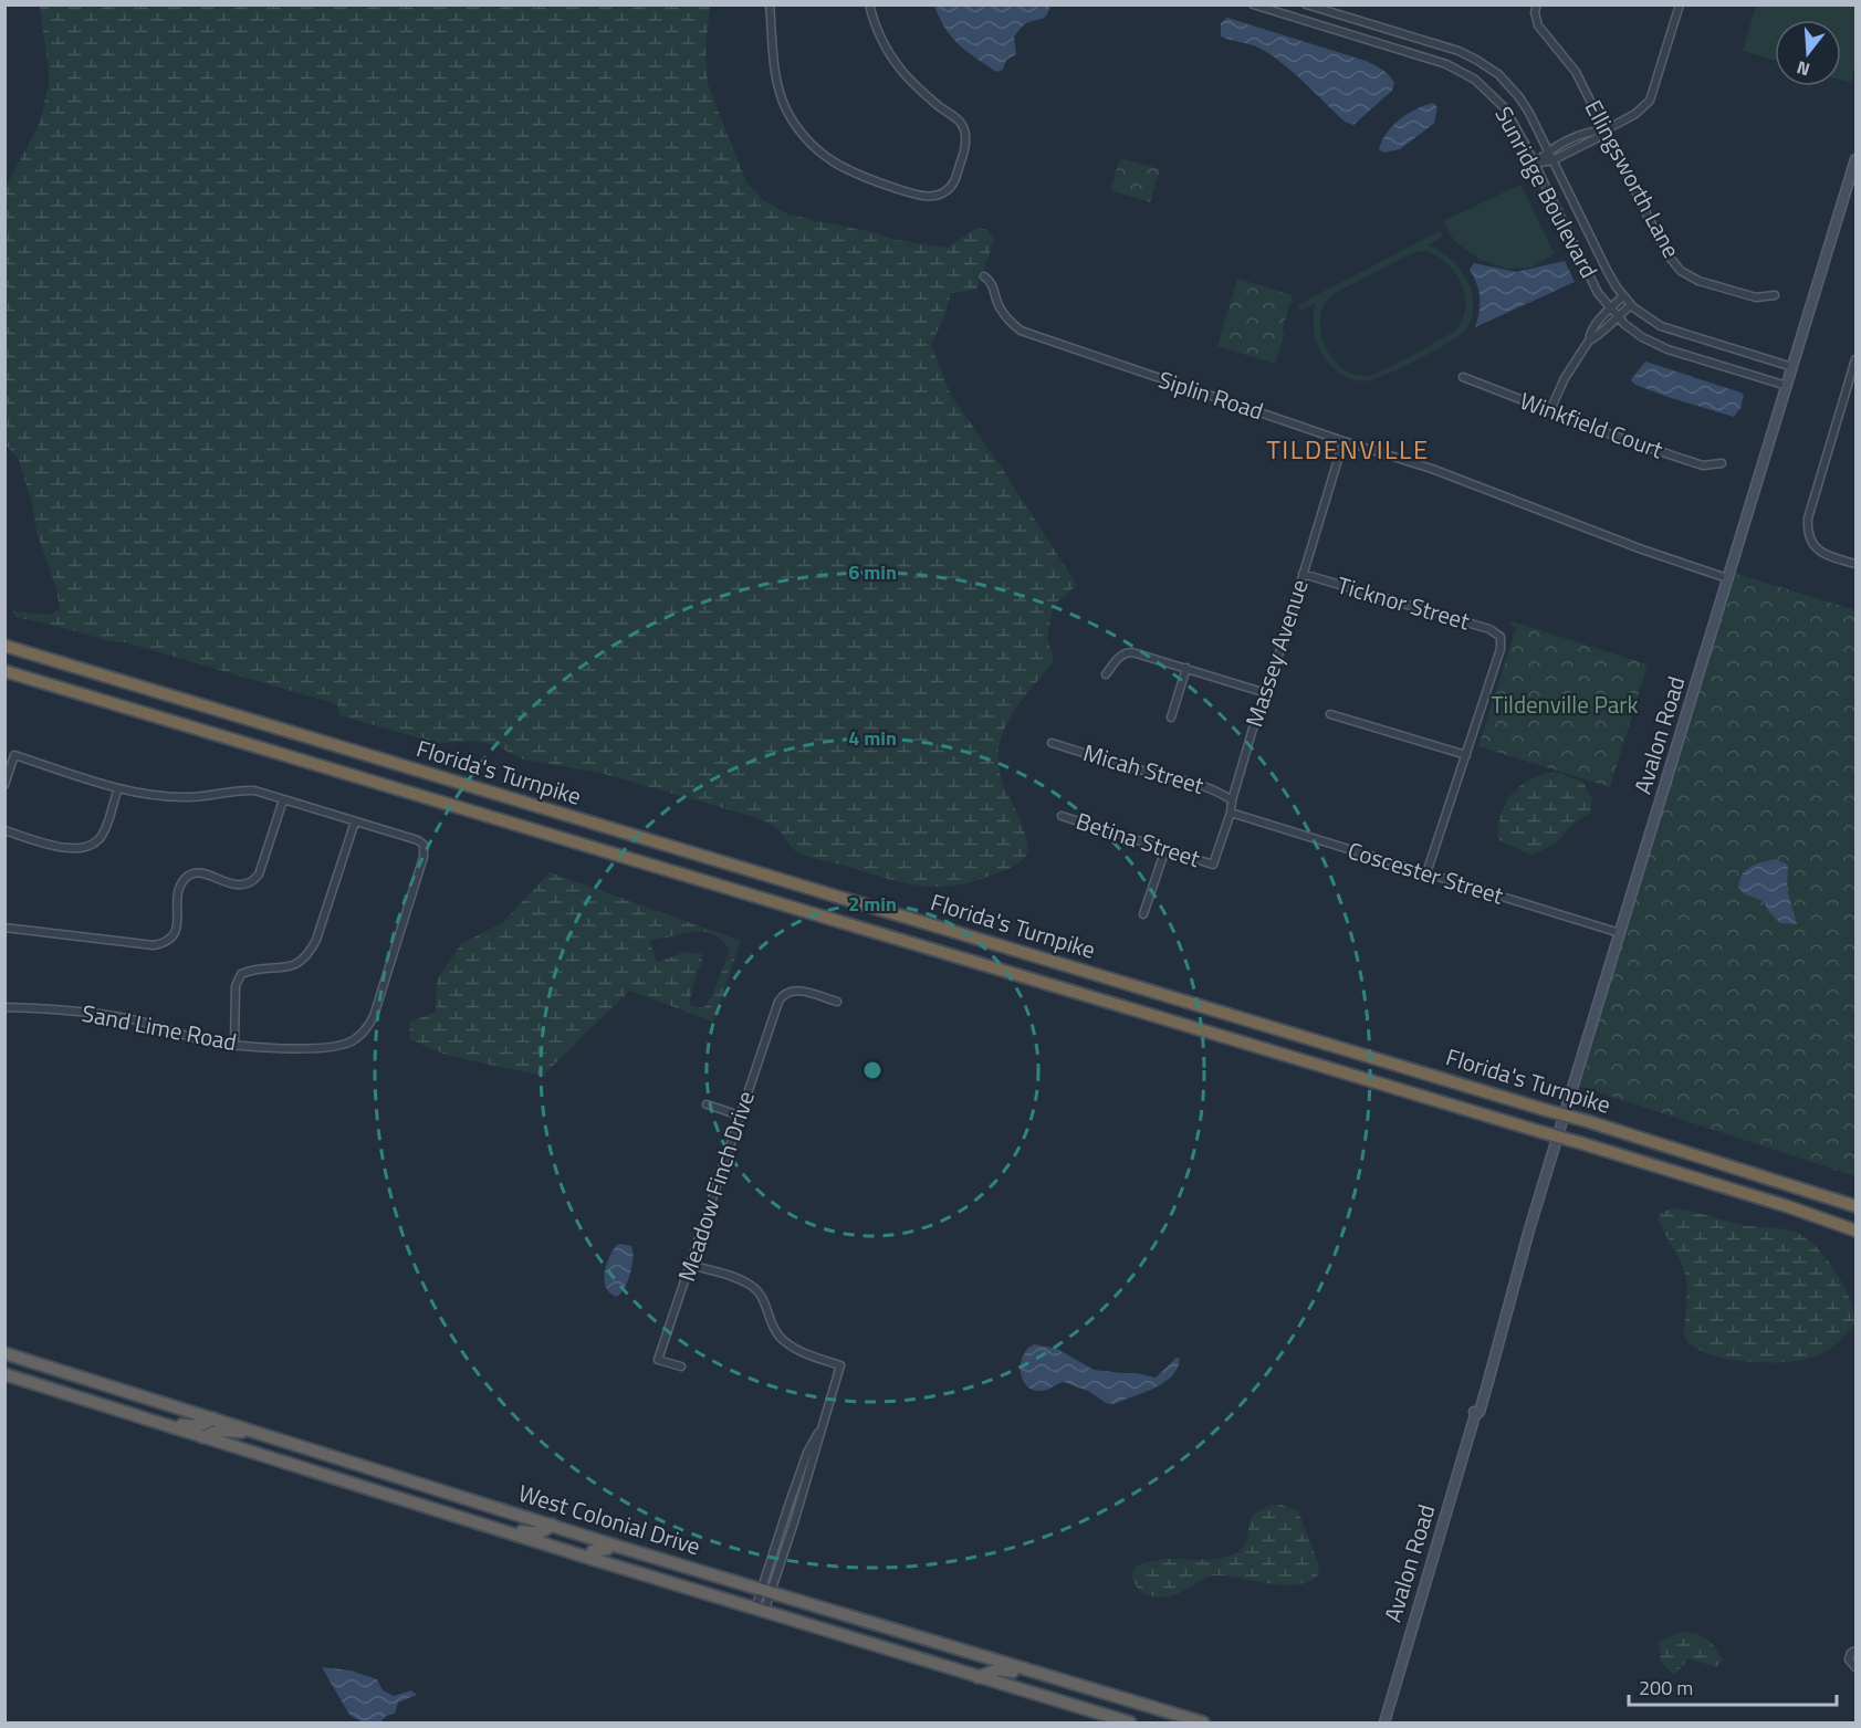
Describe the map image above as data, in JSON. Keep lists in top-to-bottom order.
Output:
{
  "streets": {
    "highway": ["Florida's Turnpike", "West Colonial Drive"],
    "main road": ["Avalon Road"],
    "street": [
      "Ellingsworth Lane",
      "Sunridge Boulevard",
      "Siplin Road",
      "Winkfield Court",
      "Ticknor Street",
      "Massey Avenue",
      "Micah Street",
      "Betina Street",
      "Coscester Street",
      "Sand Lime Road",
      "Meadow Finch Drive"
    ]
  },
  "crossings": [
    ["Sunridge Boulevard", "Avalon Road"],
    ["Siplin Road", "Massey Avenue"],
    ["Siplin Road", "Avalon Road"],
    ["Ticknor Street", "Massey Avenue"],
    ["Massey Avenue", "Micah Street"],
    ["Massey Avenue", "Betina Street"],
    ["Massey Avenue", "Coscester Street"],
    ["Avalon Road", "Coscester Street"]
  ],
  "districts": ["TILDENVILLE"],
  "parks": ["Tildenville Park"],
  "scale_bar": "200 m",
  "north": "bottom",
  "rings": ["6 min", "4 min", "2 min"]
}
